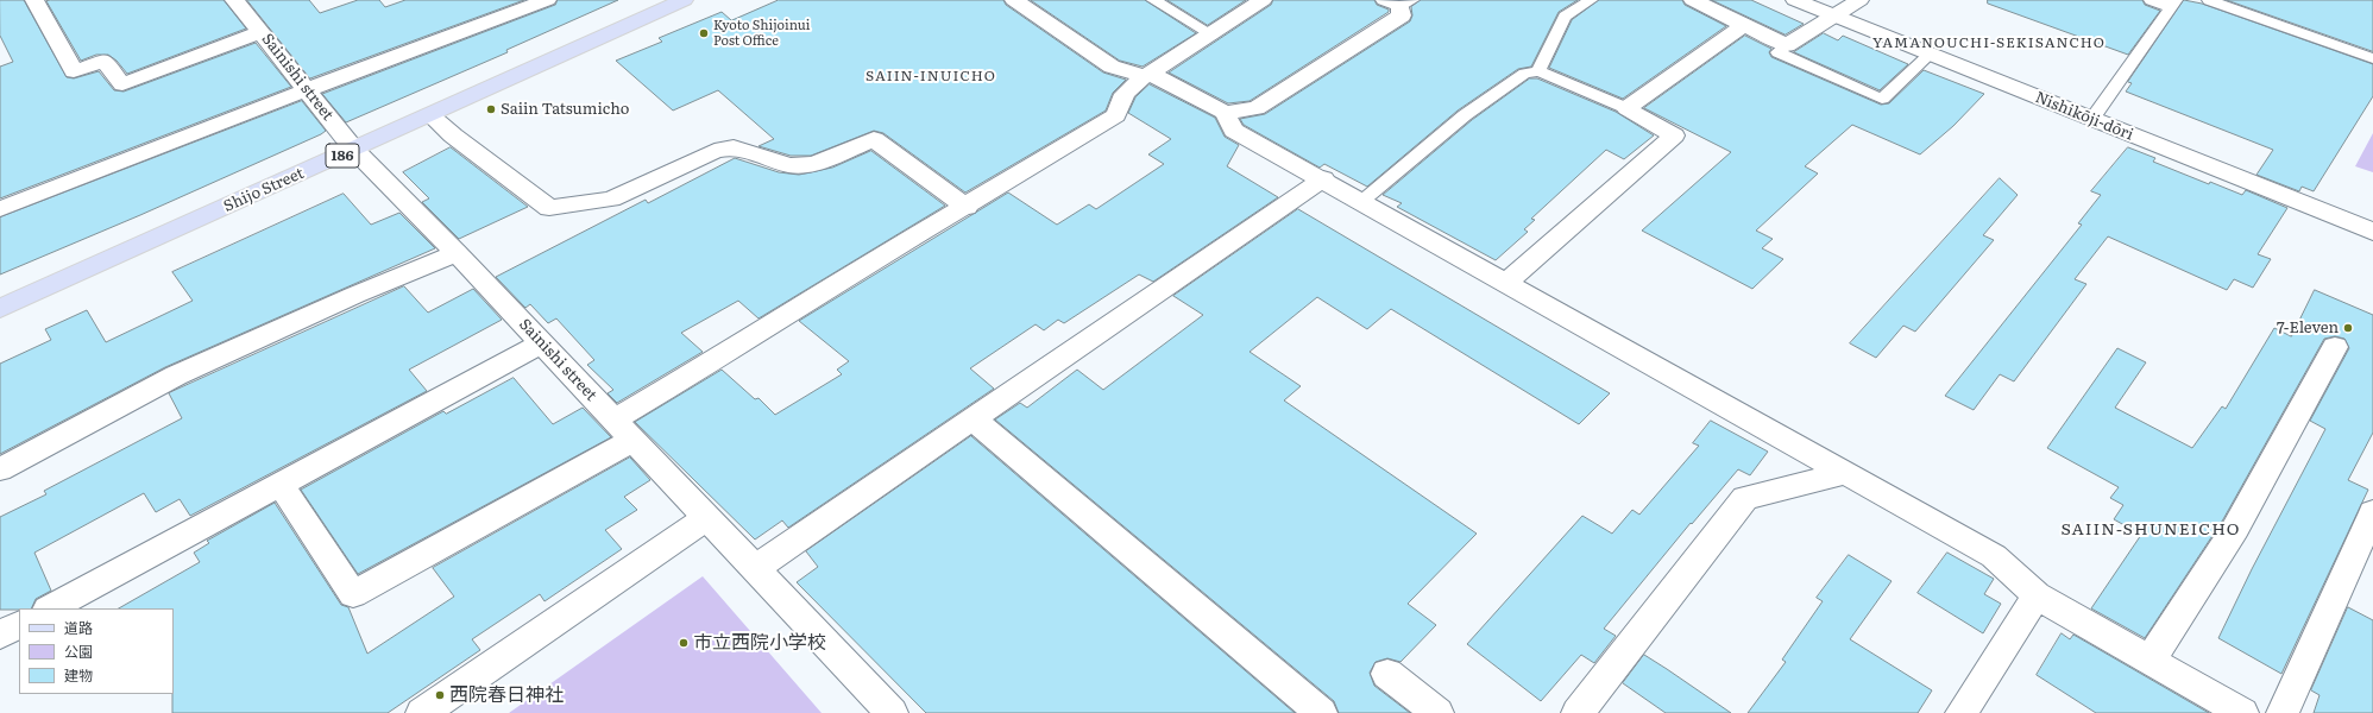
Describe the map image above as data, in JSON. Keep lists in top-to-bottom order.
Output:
{
  "streets": {
    "main road": ["186", "Shijo Street"],
    "street": ["Sainishi street", "Nishikōji-dōri"]
  },
  "crossings": [
    ["Sainishi street", "Shijo Street"]
  ],
  "districts": ["YAMANOUCHI-SEKISANCHO", "SAIIN-INUICHO", "SAIIN-SHUNEICHO"],
  "places": [
    "Kyoto Shijoinui Post Office",
    "Saiin Tatsumicho",
    "7-Eleven",
    "市立西院小学校",
    "西院春日神社"
  ],
  "legend": ["道路", "公園", "建物"]
}
